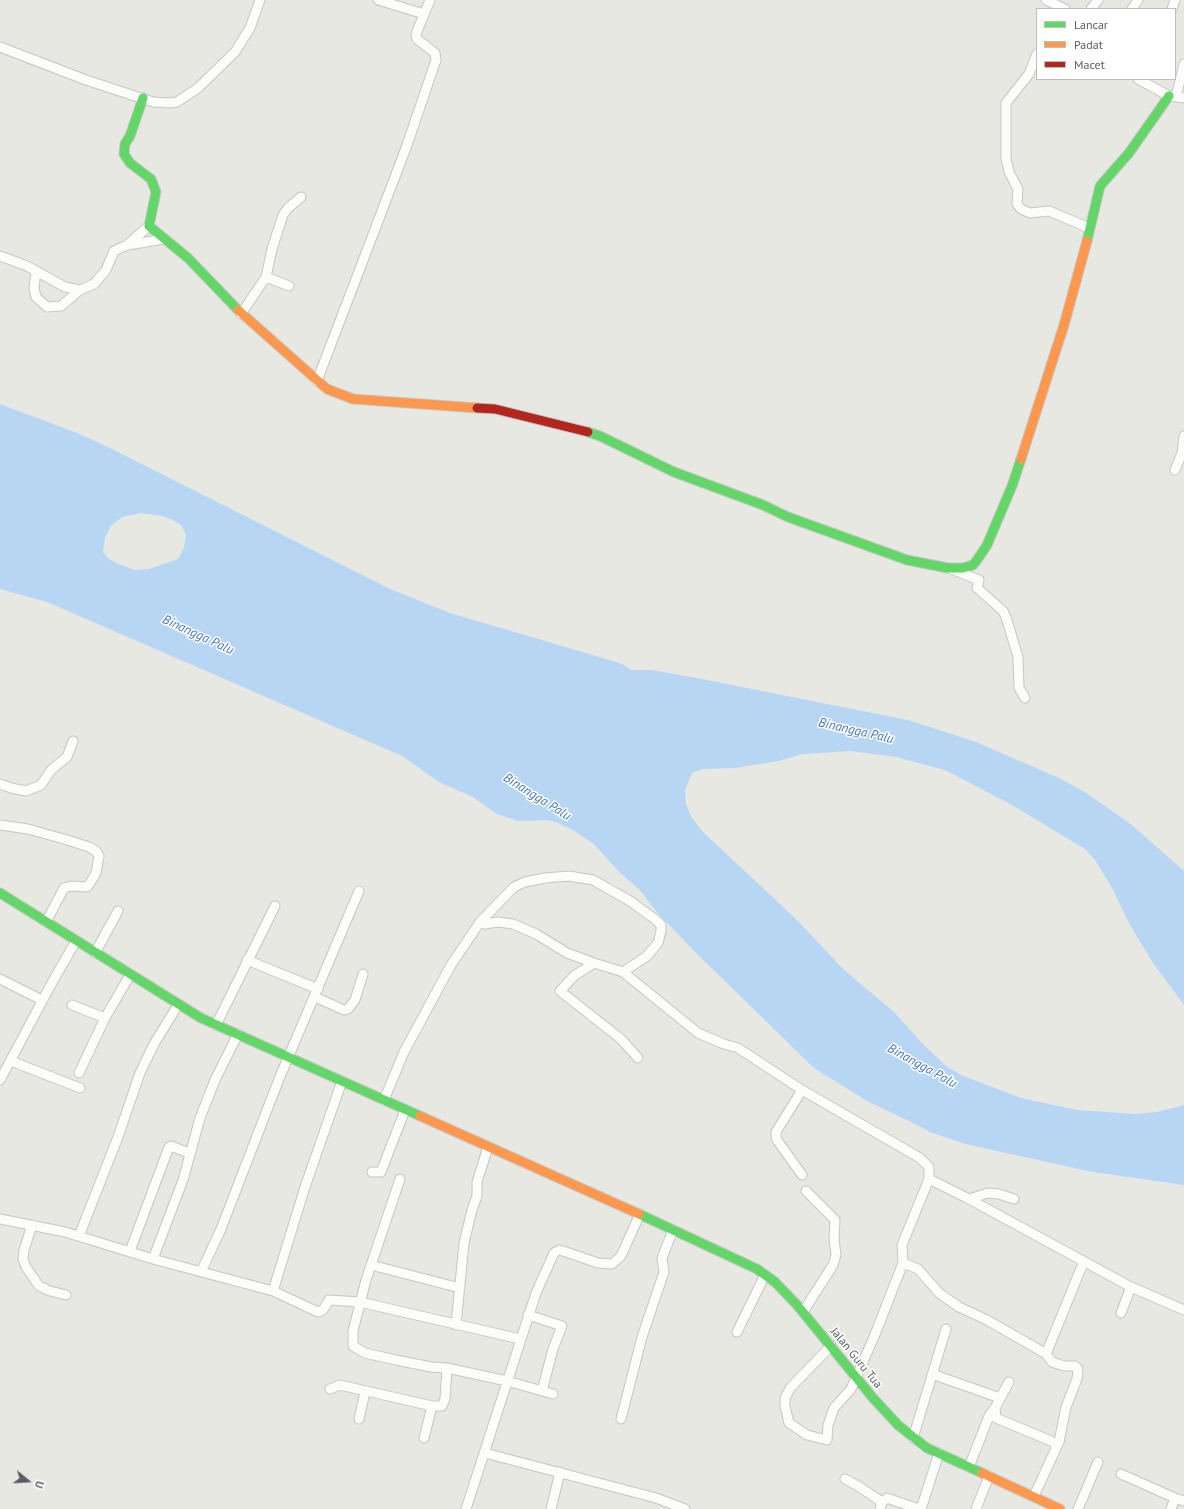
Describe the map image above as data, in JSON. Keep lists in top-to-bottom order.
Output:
{
  "streets": {
    "street": ["Jalan Guru Tua"]
  },
  "water": ["Binangga Palu"],
  "legend": ["Lancar", "Padat", "Macet"],
  "north": "right"
}
